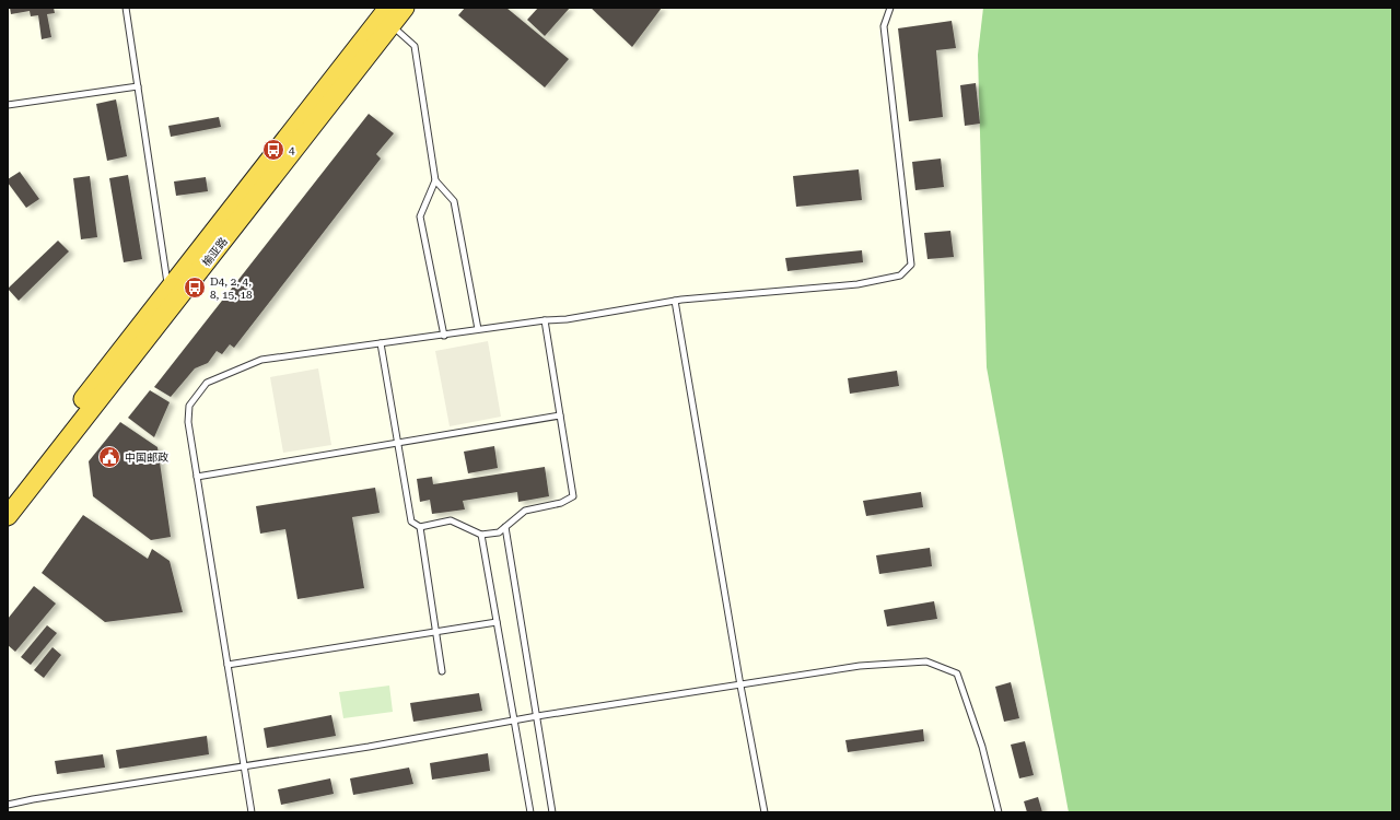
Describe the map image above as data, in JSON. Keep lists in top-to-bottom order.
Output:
{
  "streets": {
    "highway": ["榆亚路"]
  },
  "places": {
    "bus stop": ["4", "D4, 2, 4, 8, 15, 18"],
    "public building": ["中国邮政"]
  }
}
